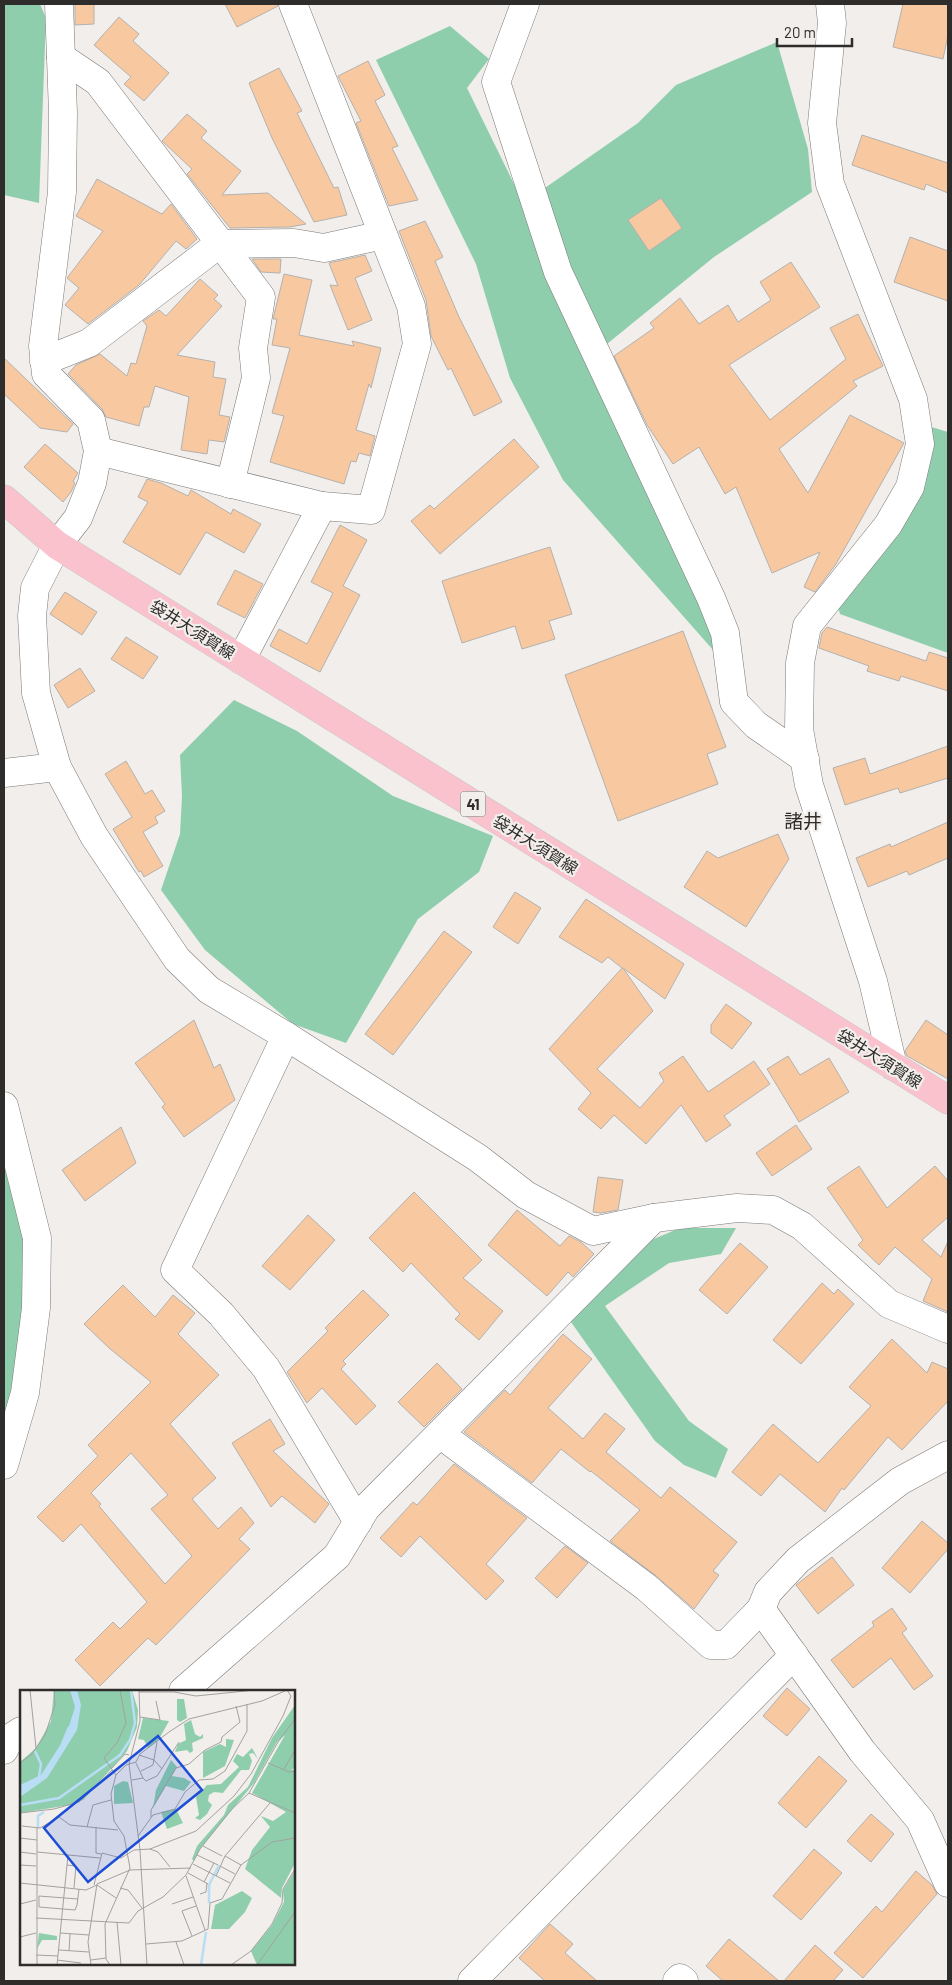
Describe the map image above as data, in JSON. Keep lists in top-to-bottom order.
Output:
{
  "streets": {
    "main road": ["袋井大須賀線", "41"]
  },
  "districts": ["諸井"],
  "scale_bar": "20 m"
}
